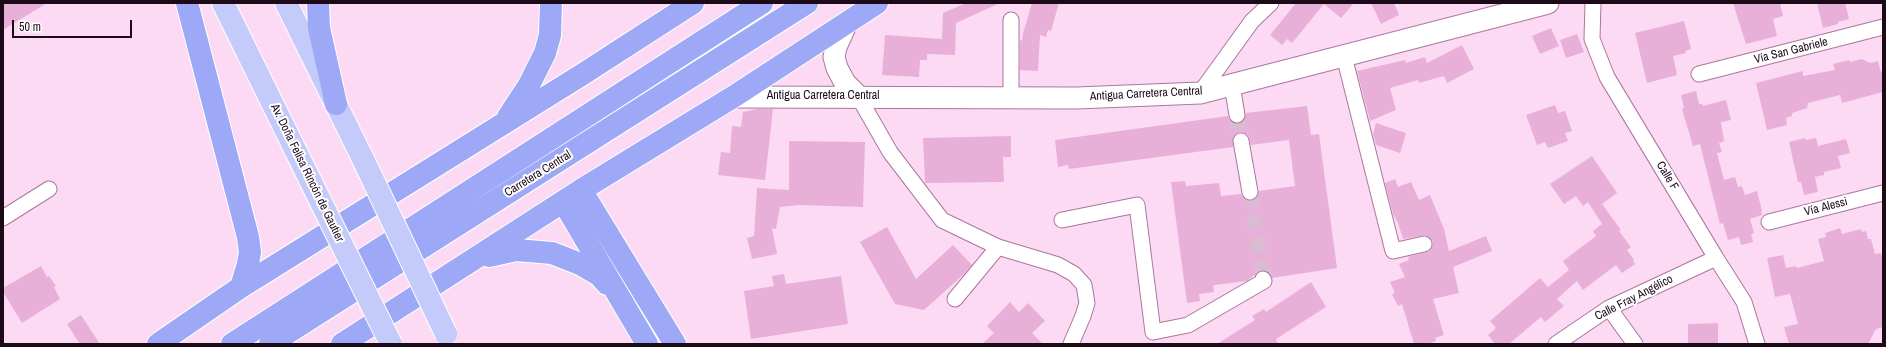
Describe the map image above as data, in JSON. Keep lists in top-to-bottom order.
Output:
{
  "streets": {
    "highway": ["Carretera Central"],
    "main road": ["Av. Doña Felisa Rincón de Gautier"],
    "street": [
      "Vía San Gabriele",
      "Antigua Carretera Central",
      "Calle F",
      "Vía Alessi",
      "Calle Fray Angélico"
    ]
  },
  "crossings": [
    ["Calle F", "Calle Fray Angélico"]
  ],
  "scale_bar": "50 m"
}
